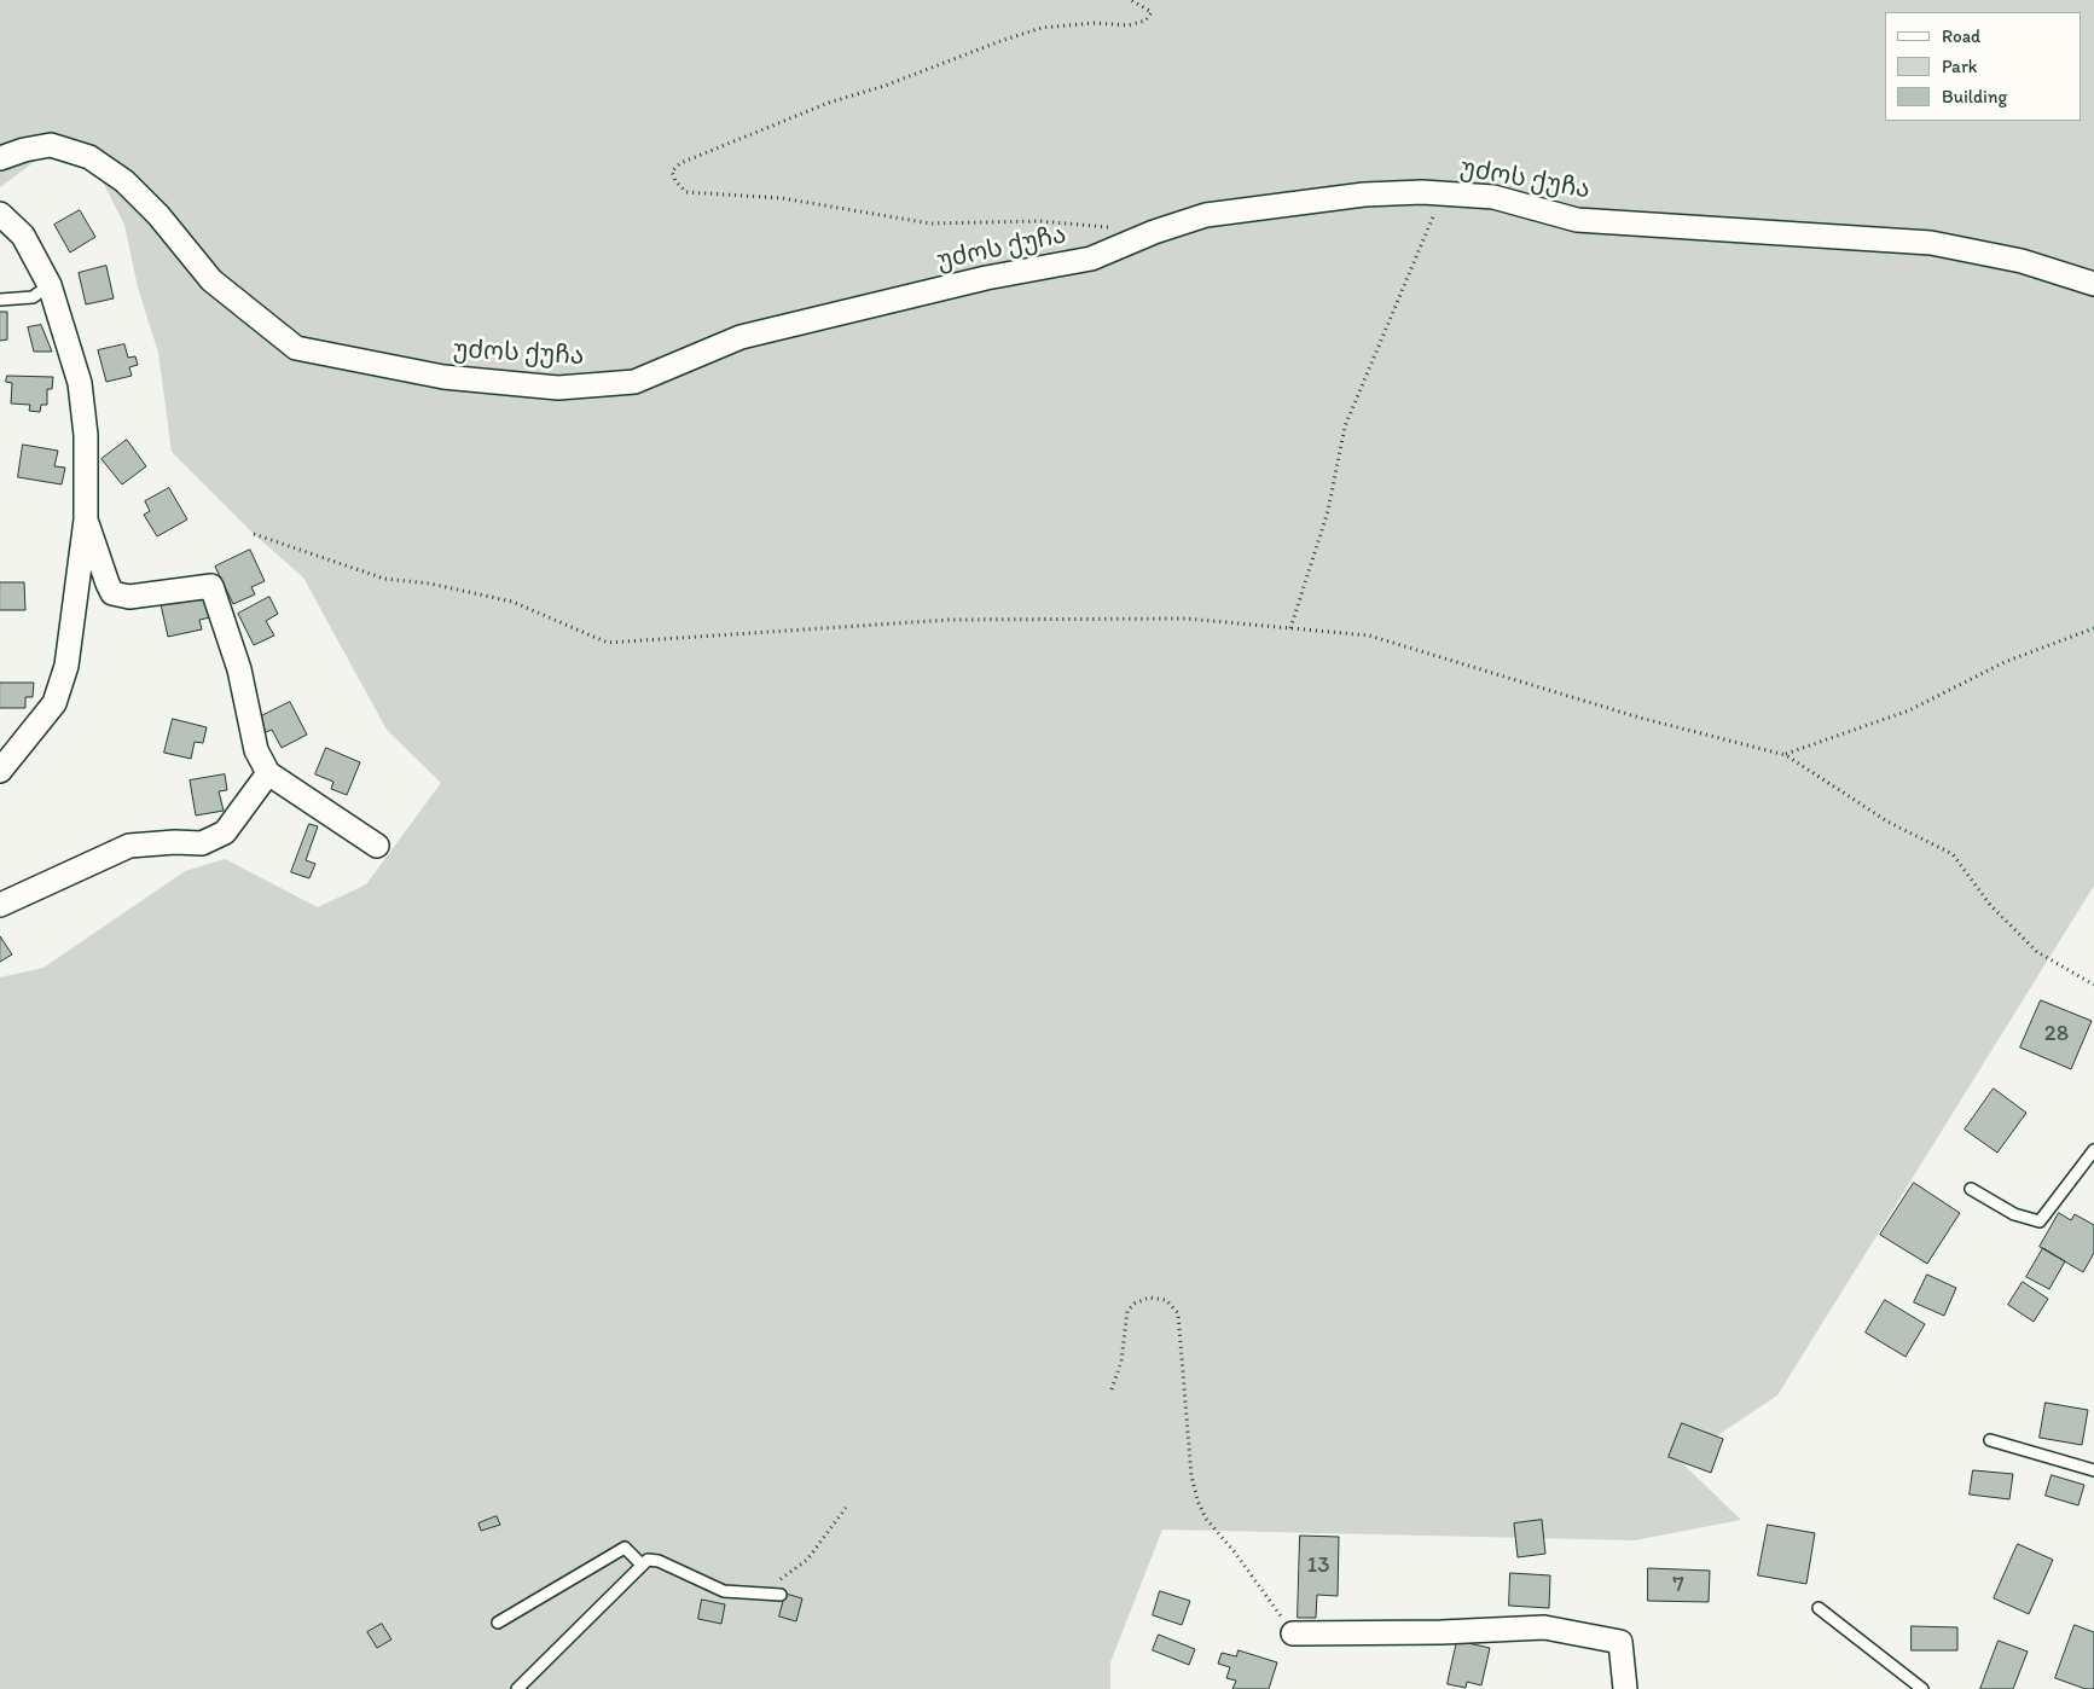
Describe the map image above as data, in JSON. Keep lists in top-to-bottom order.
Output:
{
  "streets": {
    "street": ["უძოს ქუჩა"]
  },
  "house_numbers": ["28", "13", "7"],
  "legend": ["Road", "Park", "Building"]
}
